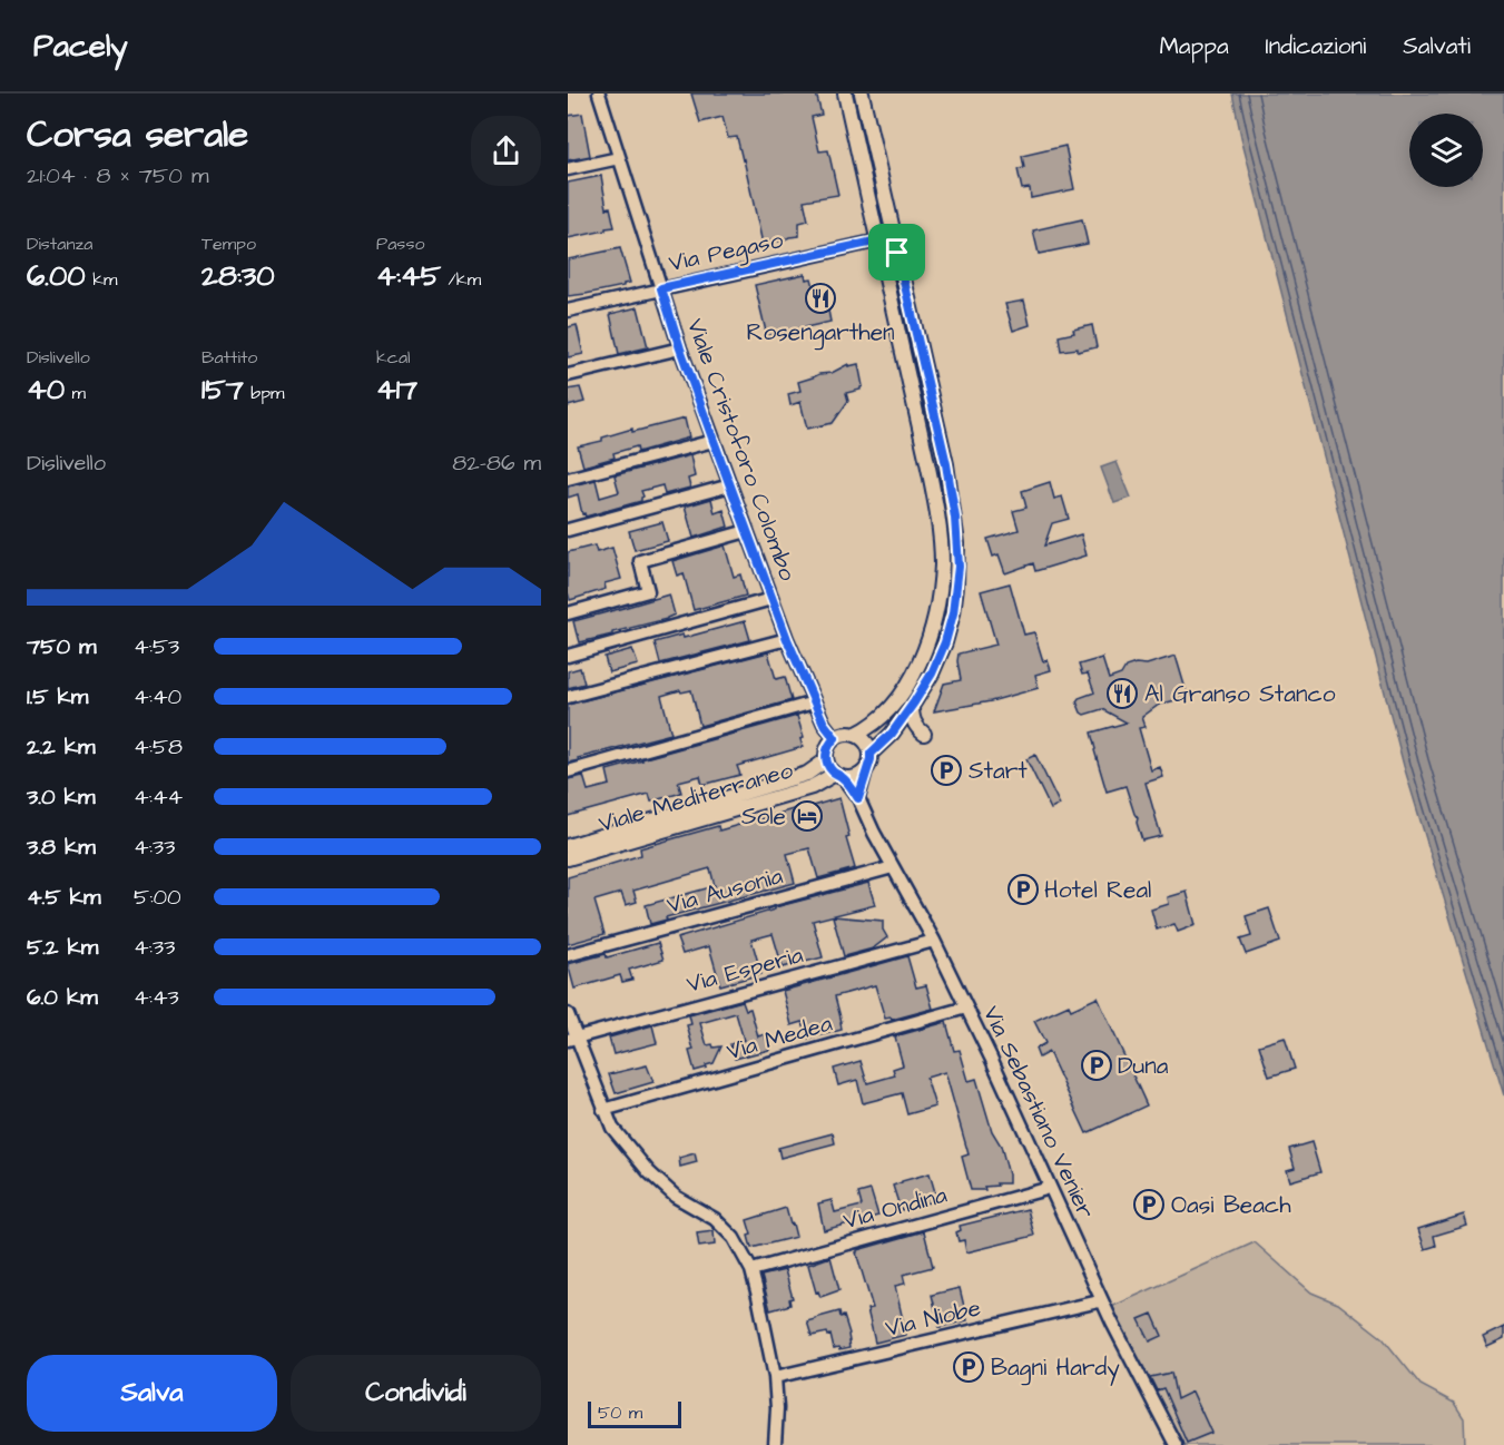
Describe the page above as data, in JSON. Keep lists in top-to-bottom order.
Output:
{
  "streets": {
    "street": [
      "Via Pegaso",
      "Viale Cristoforo Colombo",
      "Viale Mediterraneo",
      "Via Ausonia",
      "Via Esperia",
      "Via Medea",
      "Via Sebastiano Venier",
      "Via Ondina",
      "Via Niobe"
    ]
  },
  "crossings": [
    ["Via Pegaso", "Viale Cristoforo Colombo"],
    ["Viale Cristoforo Colombo", "Viale Mediterraneo"],
    ["Viale Cristoforo Colombo", "Via Sebastiano Venier"],
    ["Viale Mediterraneo", "Via Sebastiano Venier"],
    ["Via Ausonia", "Via Sebastiano Venier"],
    ["Via Esperia", "Via Sebastiano Venier"],
    ["Via Medea", "Via Sebastiano Venier"],
    ["Via Sebastiano Venier", "Via Ondina"],
    ["Via Sebastiano Venier", "Via Niobe"]
  ],
  "places": {
    "restaurant": ["Rosengarthen", "Al Granso Stanco"],
    "parking": [
      "Start",
      "Hotel Real",
      "Duna",
      "Oasi Beach",
      "Bagni Hardy"
    ],
    "hotel": ["Sole"]
  },
  "scale_bar": "50 m",
  "page": {
    "header": "Pacely",
    "nav": ["Mappa", "Indicazioni", "Salvati"],
    "heading": ["Corsa serale", "21:04 · 8 × 750 m"],
    "stats": [
      ["Distanza", "6.00 km"],
      ["Tempo", "28:30"],
      ["Passo", "4:45 /km"],
      ["Dislivello", "40 m"],
      ["Battito", "157 bpm"],
      ["kcal", "417"]
    ],
    "chart": ["Dislivello", "82–86 m"],
    "list": [
      {
        "name": "750 m",
        "note": "4:53"
      },
      {
        "name": "1.5 km",
        "note": "4:40"
      },
      {
        "name": "2.2 km",
        "note": "4:58"
      },
      {
        "name": "3.0 km",
        "note": "4:44"
      },
      {
        "name": "3.8 km",
        "note": "4:33"
      },
      {
        "name": "4.5 km",
        "note": "5:00"
      },
      {
        "name": "5.2 km",
        "note": "4:33"
      },
      {
        "name": "6.0 km",
        "note": "4:43"
      }
    ],
    "buttons": ["Salva", "Condividi"],
    "scale": "50 m"
  }
}
